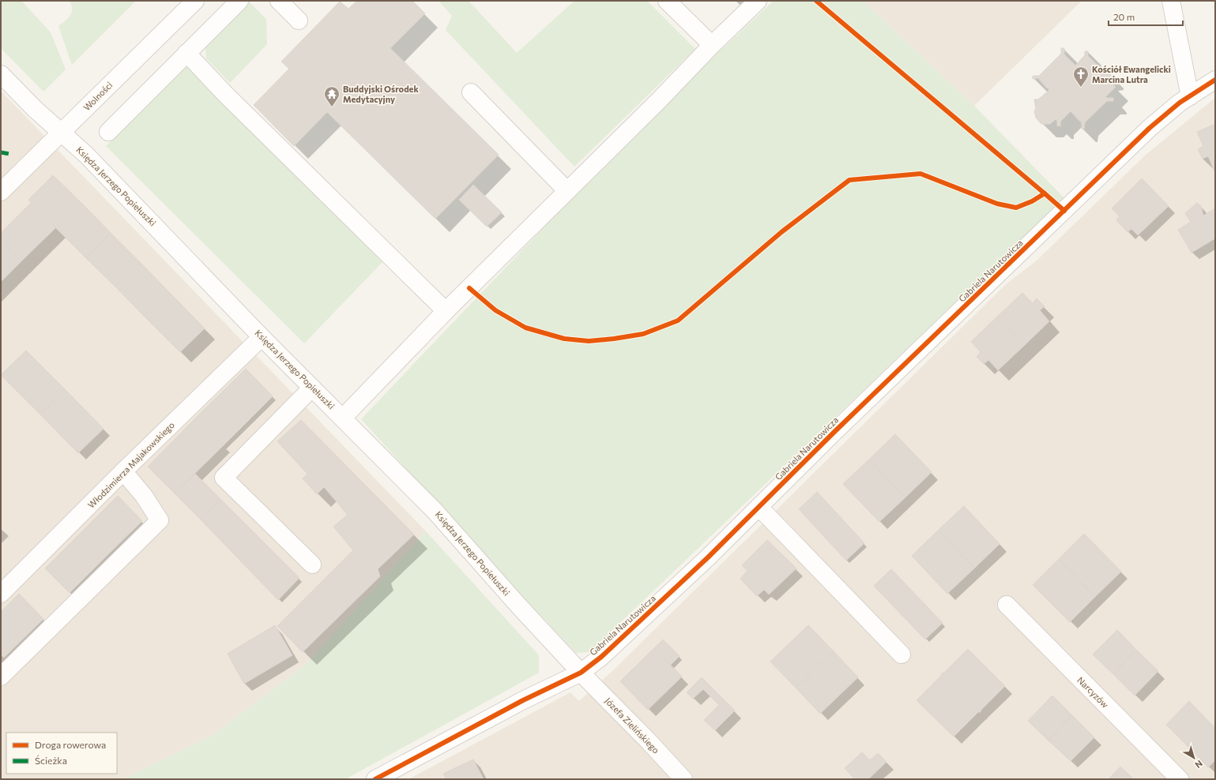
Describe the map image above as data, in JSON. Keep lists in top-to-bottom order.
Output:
{
  "streets": {
    "street": [
      "Wolności",
      "Księdza Jerzego Popiełuszki",
      "Gabriela Narutowicza",
      "Włodzimierza Majakowskiego",
      "Narcyzów",
      "Józefa Zielińskiego"
    ]
  },
  "crossings": [
    ["Wolności", "Księdza Jerzego Popiełuszki"],
    ["Księdza Jerzego Popiełuszki", "Gabriela Narutowicza"],
    ["Księdza Jerzego Popiełuszki", "Włodzimierza Majakowskiego"],
    ["Księdza Jerzego Popiełuszki", "Józefa Zielińskiego"],
    ["Gabriela Narutowicza", "Józefa Zielińskiego"]
  ],
  "places": {
    "church": ["Kościół Ewangelicki Marcina Lutra"],
    "temple": ["Buddyjski Ośrodek Medytacyjny"]
  },
  "legend": ["Droga rowerowa", "Ścieżka"],
  "scale_bar": "20 m",
  "north": "bottom right"
}
